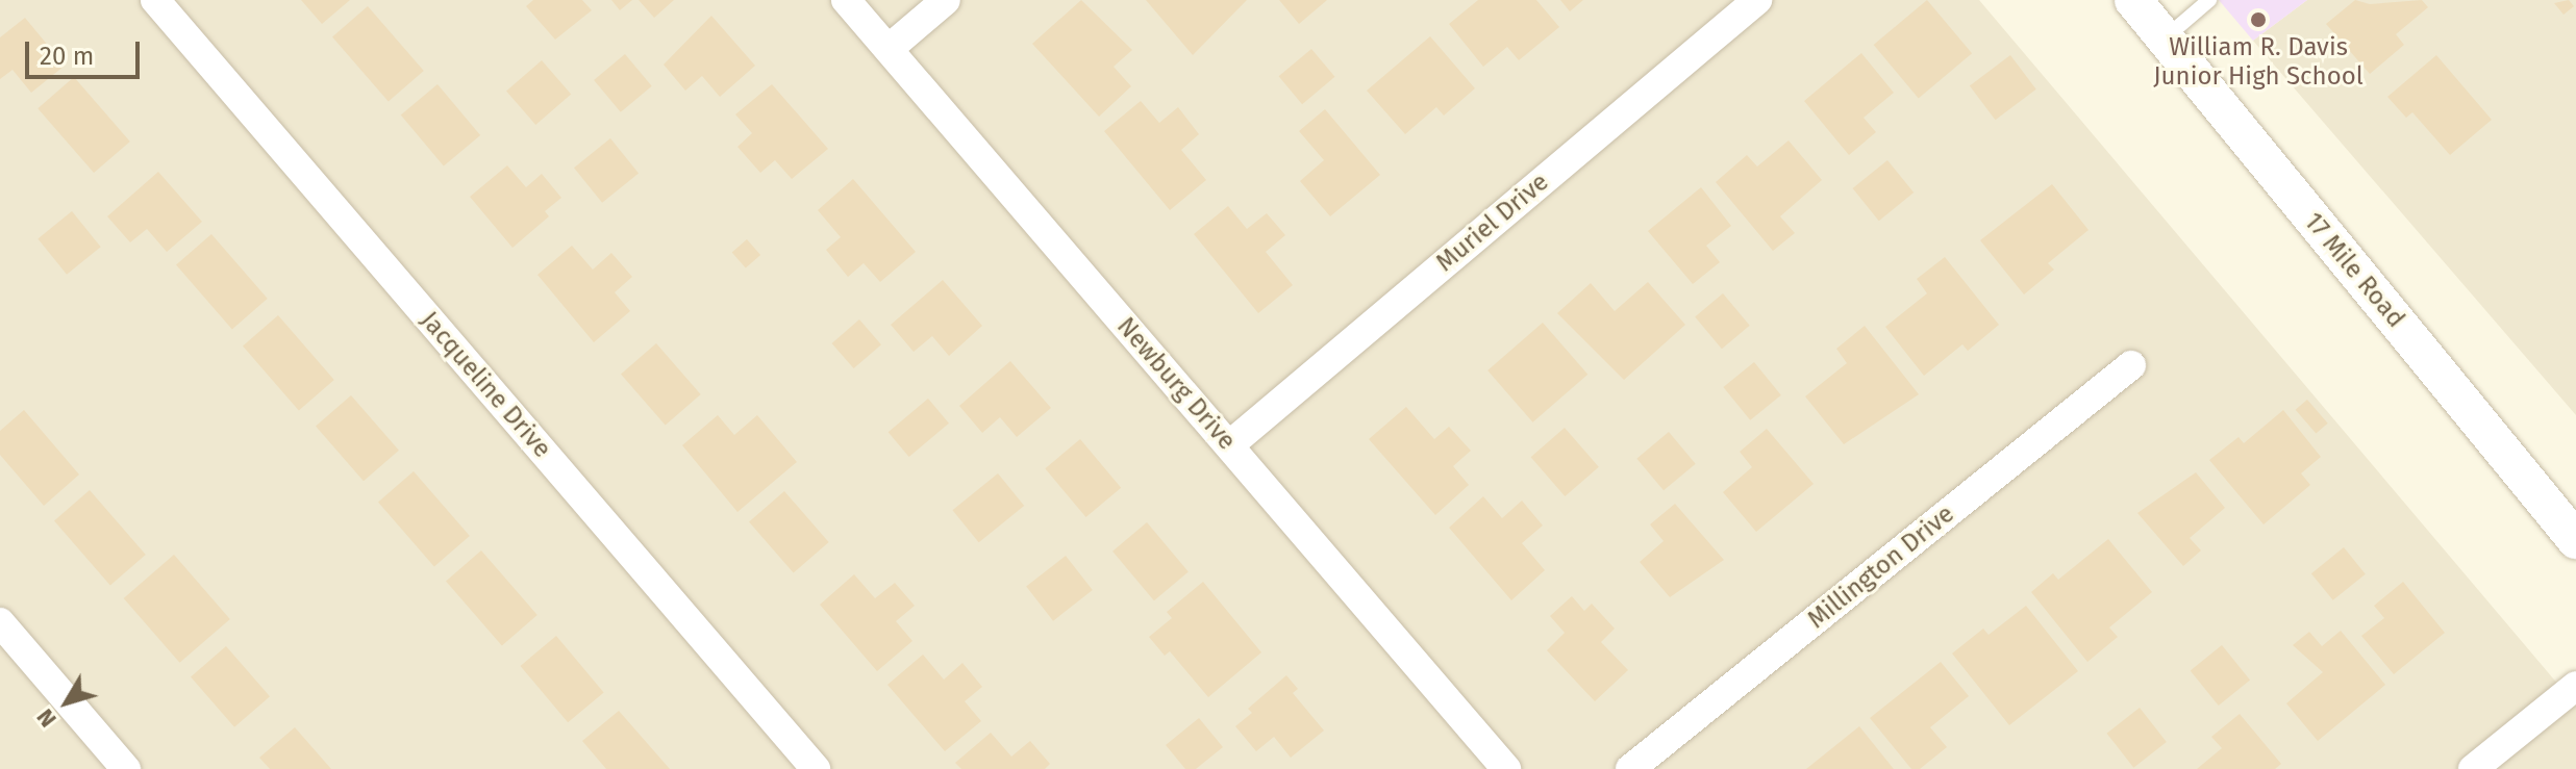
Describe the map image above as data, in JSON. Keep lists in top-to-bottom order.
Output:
{
  "streets": {
    "street": [
      "Muriel Drive",
      "17 Mile Road",
      "Newburg Drive",
      "Jacqueline Drive",
      "Millington Drive"
    ]
  },
  "crossings": [
    ["Muriel Drive", "Newburg Drive"]
  ],
  "places": ["William R. Davis Junior High School"],
  "scale_bar": "20 m",
  "north": "bottom left"
}
